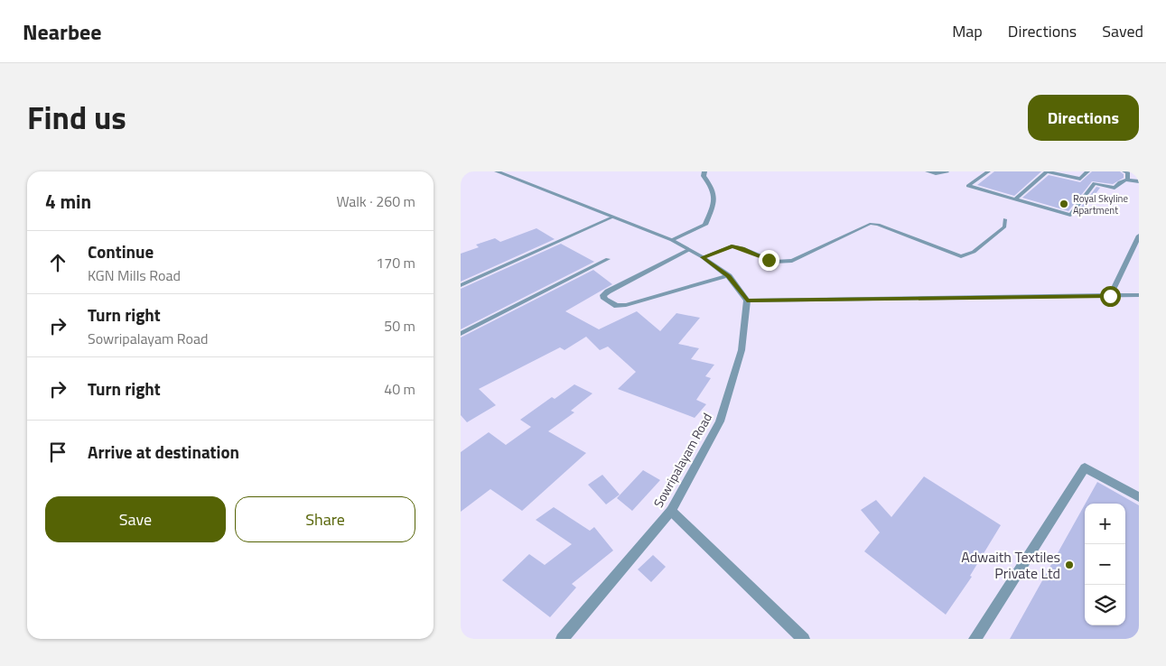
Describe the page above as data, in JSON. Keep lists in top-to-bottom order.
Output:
{
  "streets": {
    "street": ["Sowripalayam Road"]
  },
  "places": ["Royal Skyline Apartment", "Adwaith Textiles Private Ltd"],
  "page": {
    "header": "Nearbee",
    "nav": ["Map", "Directions", "Saved"],
    "title": "Find us",
    "buttons": [
      "Directions",
      ["Save", "Share"]
    ],
    "heading": ["4 min", "Walk · 260 m"],
    "list": [
      ["Continue", "KGN Mills Road", "170 m"],
      ["Turn right", "Sowripalayam Road", "50 m"],
      ["Turn right", "40 m"],
      "Arrive at destination"
    ],
    "map_buttons": ["+", "−"]
  }
}
